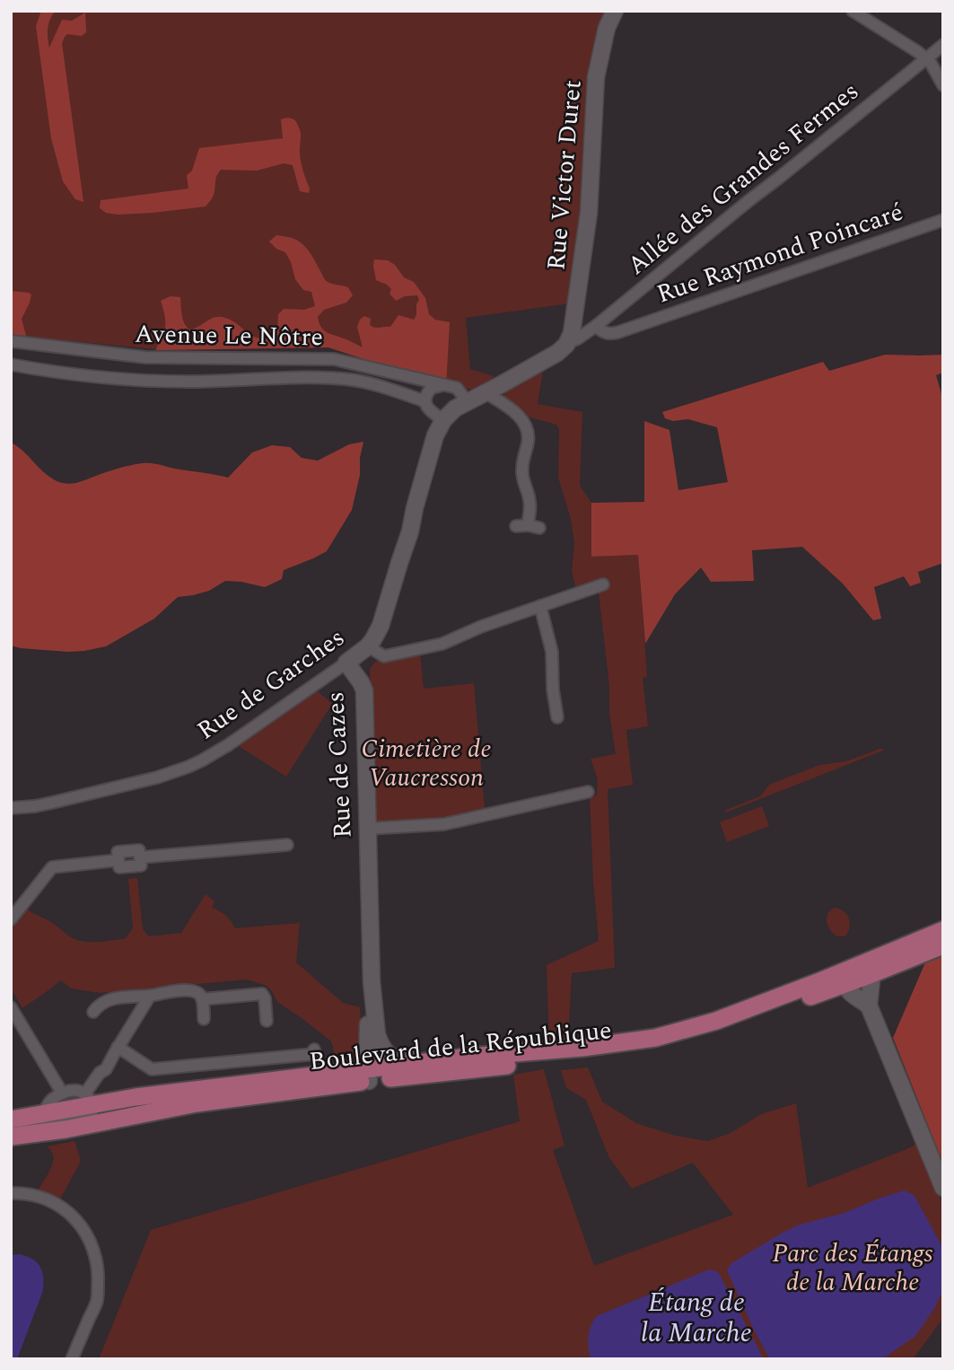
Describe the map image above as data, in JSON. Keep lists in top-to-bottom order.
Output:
{
  "streets": {
    "main road": ["Boulevard de la République"],
    "street": [
      "Rue Victor Duret",
      "Allée des Grandes Fermes",
      "Rue Raymond Poincaré",
      "Avenue Le Nôtre",
      "Rue de Garches",
      "Rue de Cazes"
    ]
  },
  "crossings": [
    ["Rue Victor Duret", "Allée des Grandes Fermes"],
    ["Allée des Grandes Fermes", "Rue Raymond Poincaré"],
    ["Avenue Le Nôtre", "Rue de Garches"],
    ["Rue de Garches", "Rue de Cazes"],
    ["Rue de Cazes", "Boulevard de la République"]
  ],
  "water": ["Étang de la Marche"],
  "parks": ["Cimetière de Vaucresson", "Parc des Étangs de la Marche"]
}
